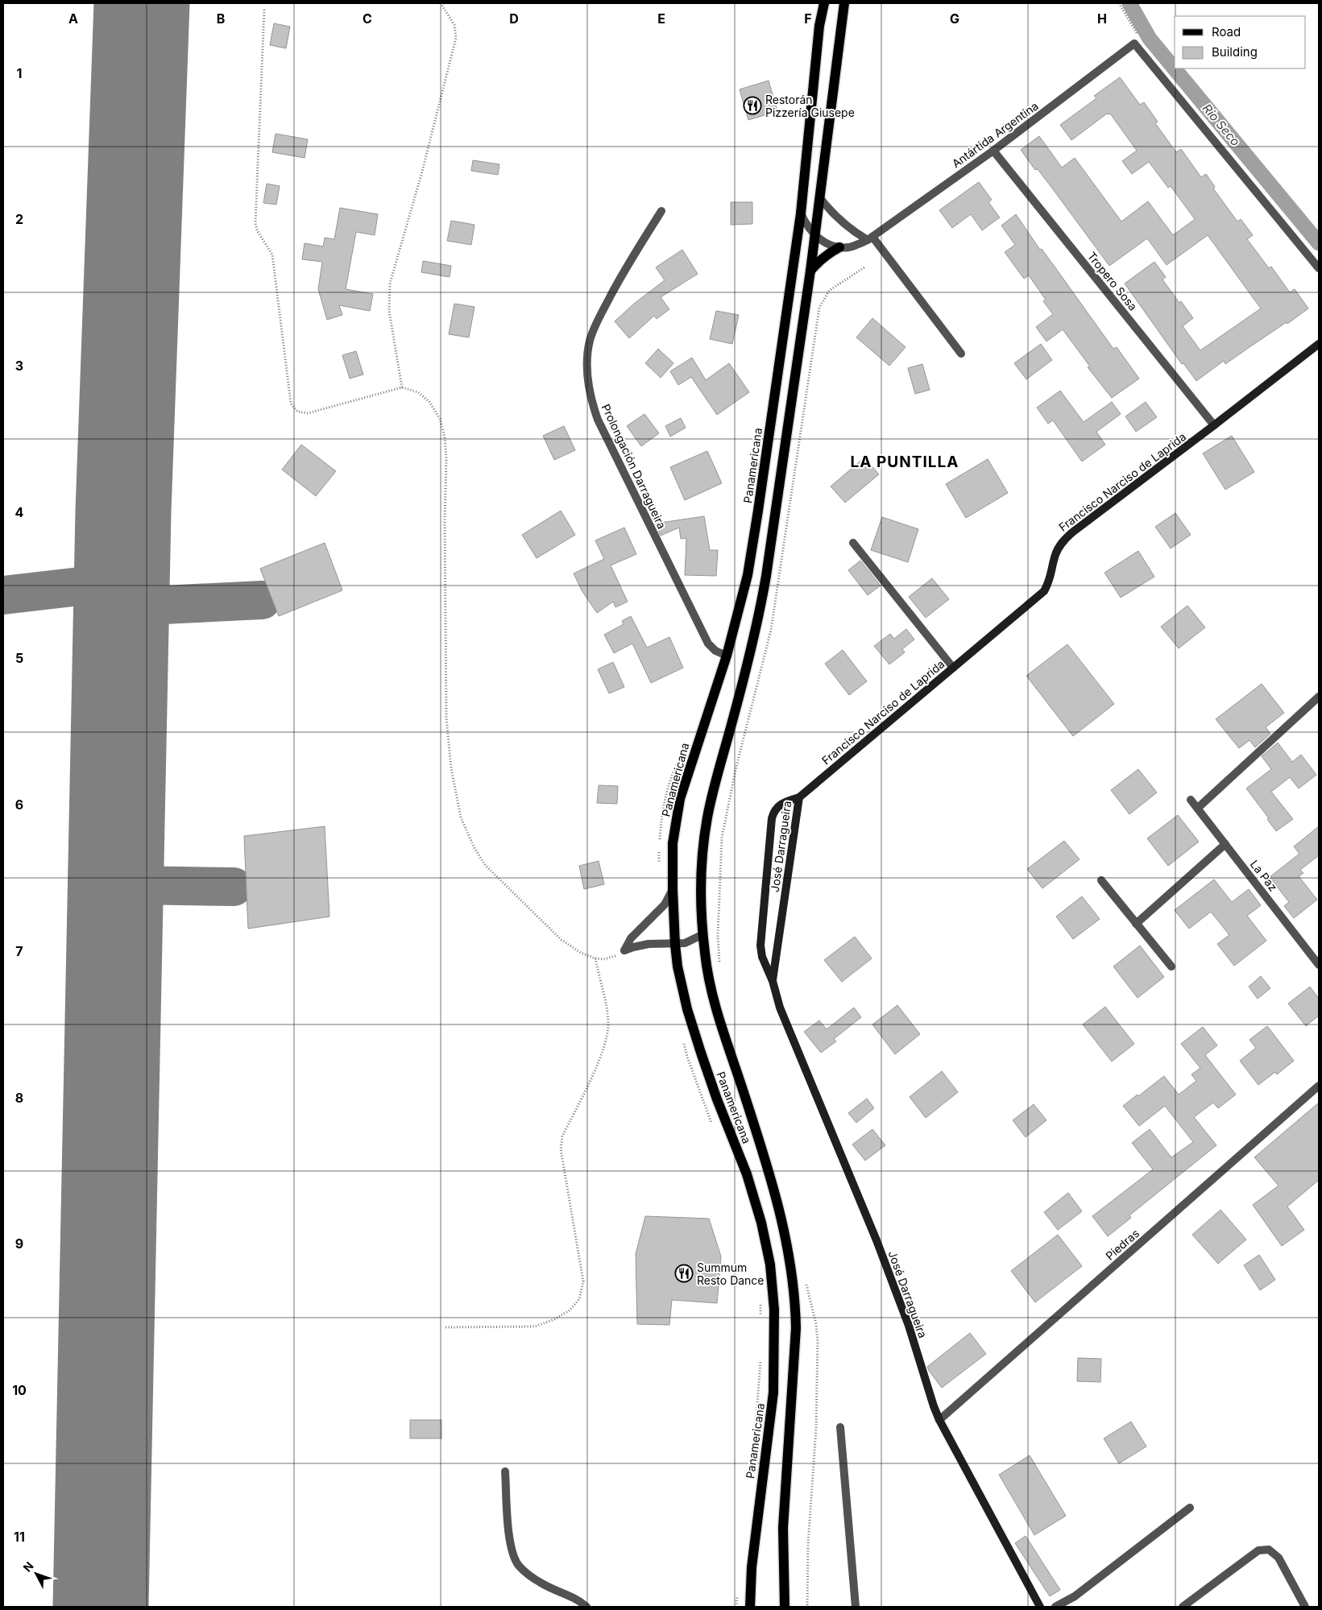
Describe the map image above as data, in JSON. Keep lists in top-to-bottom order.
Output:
{
  "streets": {
    "main road": ["Panamericana"],
    "street": [
      "Antártida Argentina",
      "Tropero Sosa",
      "Prolongación Darragueira",
      "Francisco Narciso de Laprida",
      "José Darragueira",
      "La Paz",
      "Piedras"
    ]
  },
  "crossings": [
    ["Antártida Argentina", "Tropero Sosa"],
    ["Tropero Sosa", "Francisco Narciso de Laprida"],
    ["Panamericana", "Prolongación Darragueira"],
    ["Francisco Narciso de Laprida", "José Darragueira"],
    ["José Darragueira", "Piedras"]
  ],
  "districts": ["LA PUNTILLA"],
  "water": ["Río Seco"],
  "places": {
    "restaurant": ["Restorán Pizzería Giusepe", "Summum Resto Dance"]
  },
  "legend": ["Road", "Building"],
  "north": "top left",
  "grid": {
    "columns": [
      "A",
      "B",
      "C",
      "D",
      "E",
      "F",
      "G",
      "H"
    ],
    "rows": [
      "1",
      "2",
      "3",
      "4",
      "5",
      "6",
      "7",
      "8",
      "9",
      "10",
      "11"
    ]
  }
}
